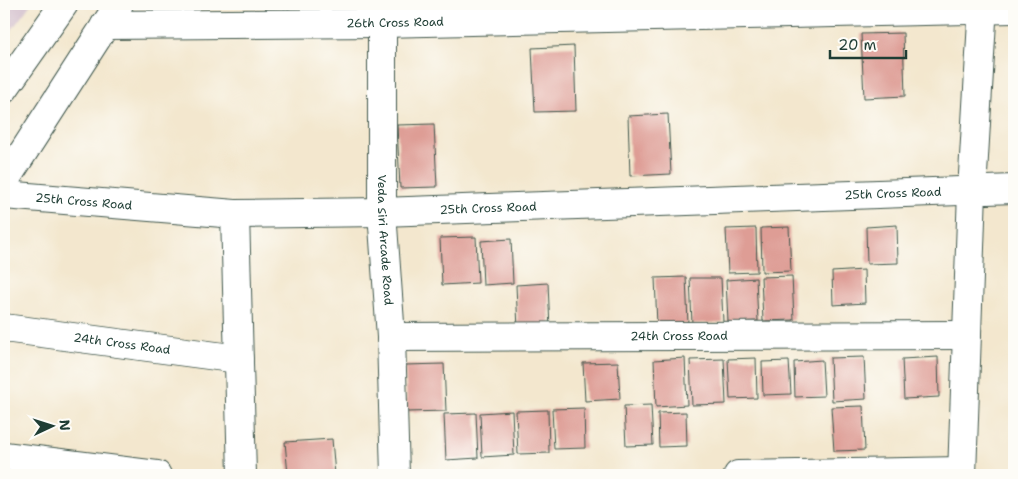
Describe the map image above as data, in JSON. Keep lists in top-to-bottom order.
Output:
{
  "streets": {
    "street": [
      "26th Cross Road",
      "25th Cross Road",
      "Veda Siri Arcade Road",
      "24th Cross Road"
    ]
  },
  "crossings": [
    ["26th Cross Road", "Veda Siri Arcade Road"],
    ["25th Cross Road", "Veda Siri Arcade Road"],
    ["Veda Siri Arcade Road", "24th Cross Road"]
  ],
  "scale_bar": "20 m",
  "north": "right"
}
